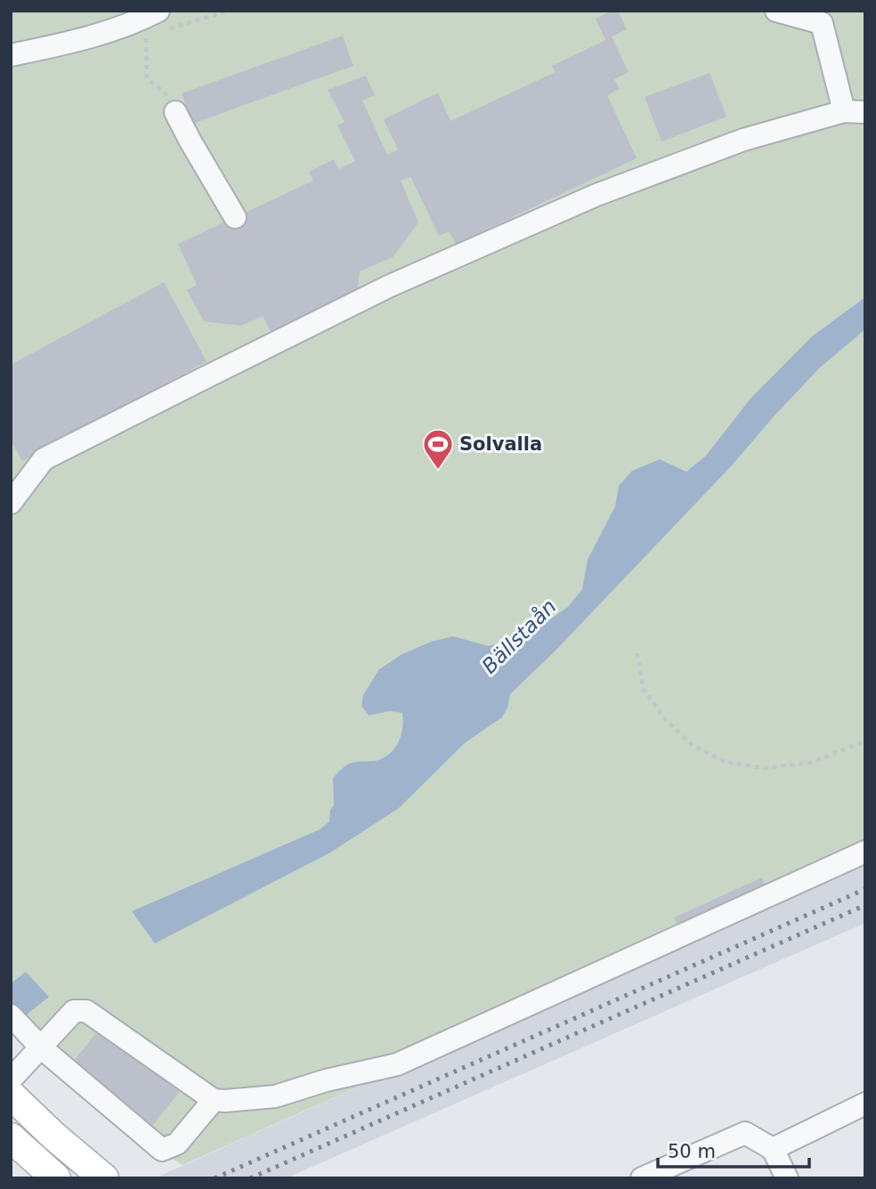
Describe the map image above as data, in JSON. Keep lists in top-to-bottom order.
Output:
{
  "water": ["Bällstaån"],
  "places": {
    "sports": ["Solvalla"]
  },
  "scale_bar": "50 m"
}
